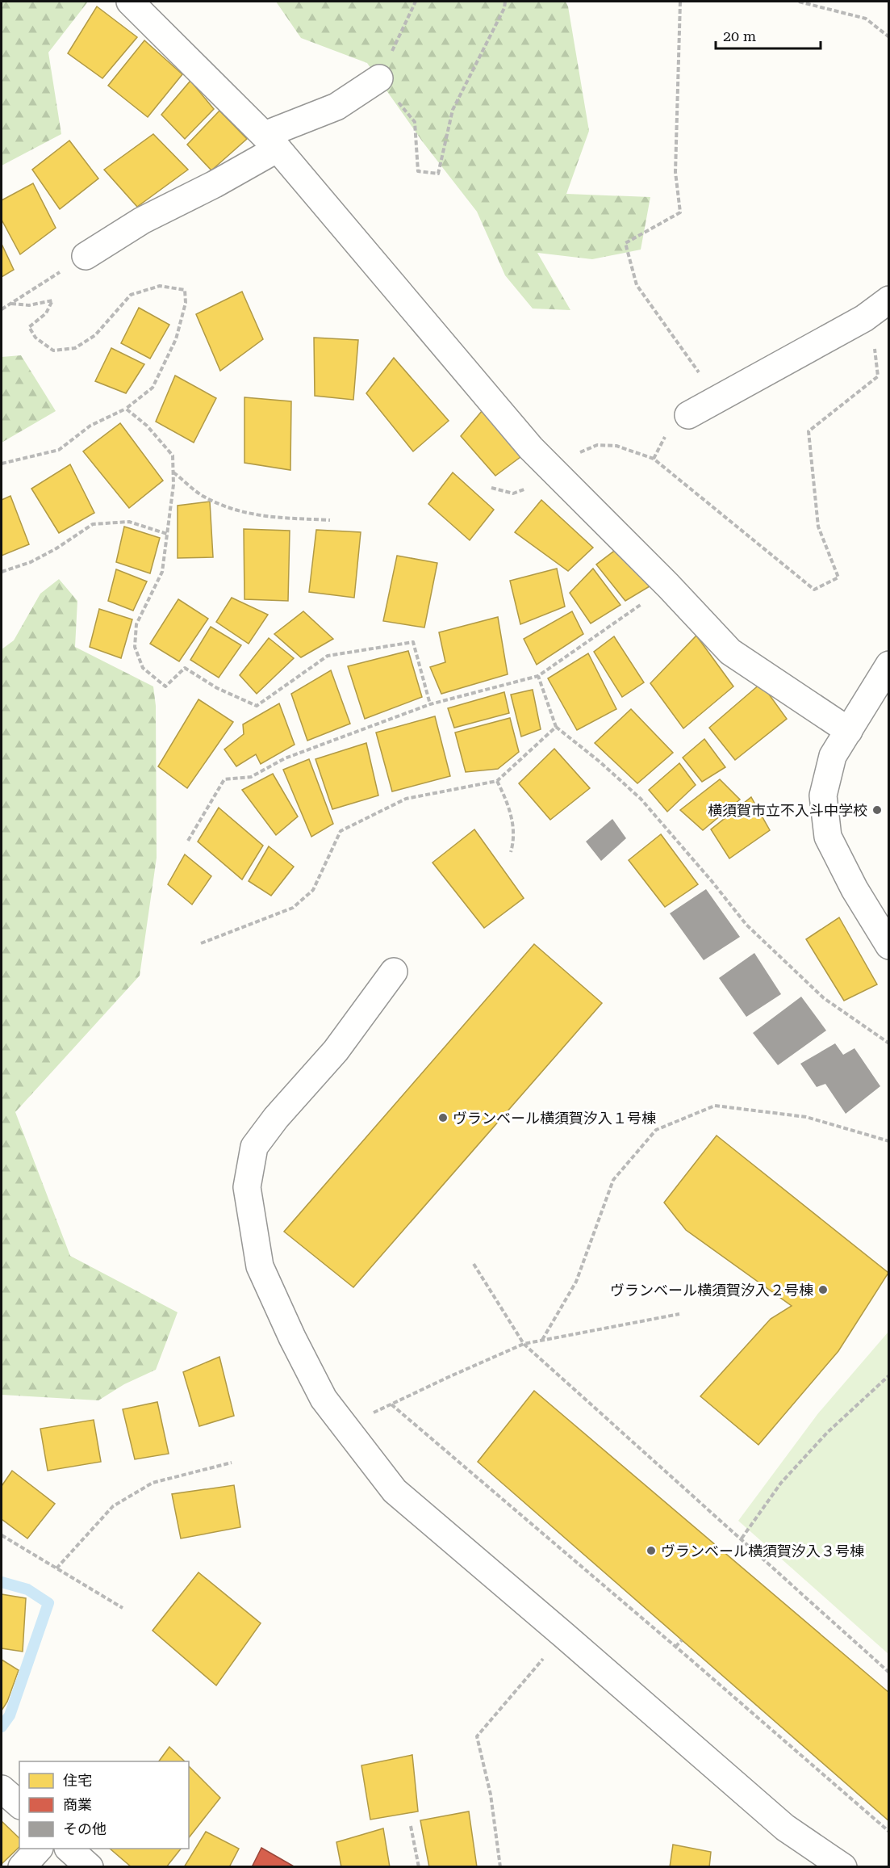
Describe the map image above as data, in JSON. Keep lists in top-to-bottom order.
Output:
{
  "places": [
    "横須賀市立不入斗中学校",
    "ヴランベール横須賀汐入１号棟",
    "ヴランベール横須賀汐入２号棟",
    "ヴランベール横須賀汐入３号棟"
  ],
  "legend": ["住宅", "商業", "その他"],
  "scale_bar": "20 m"
}
